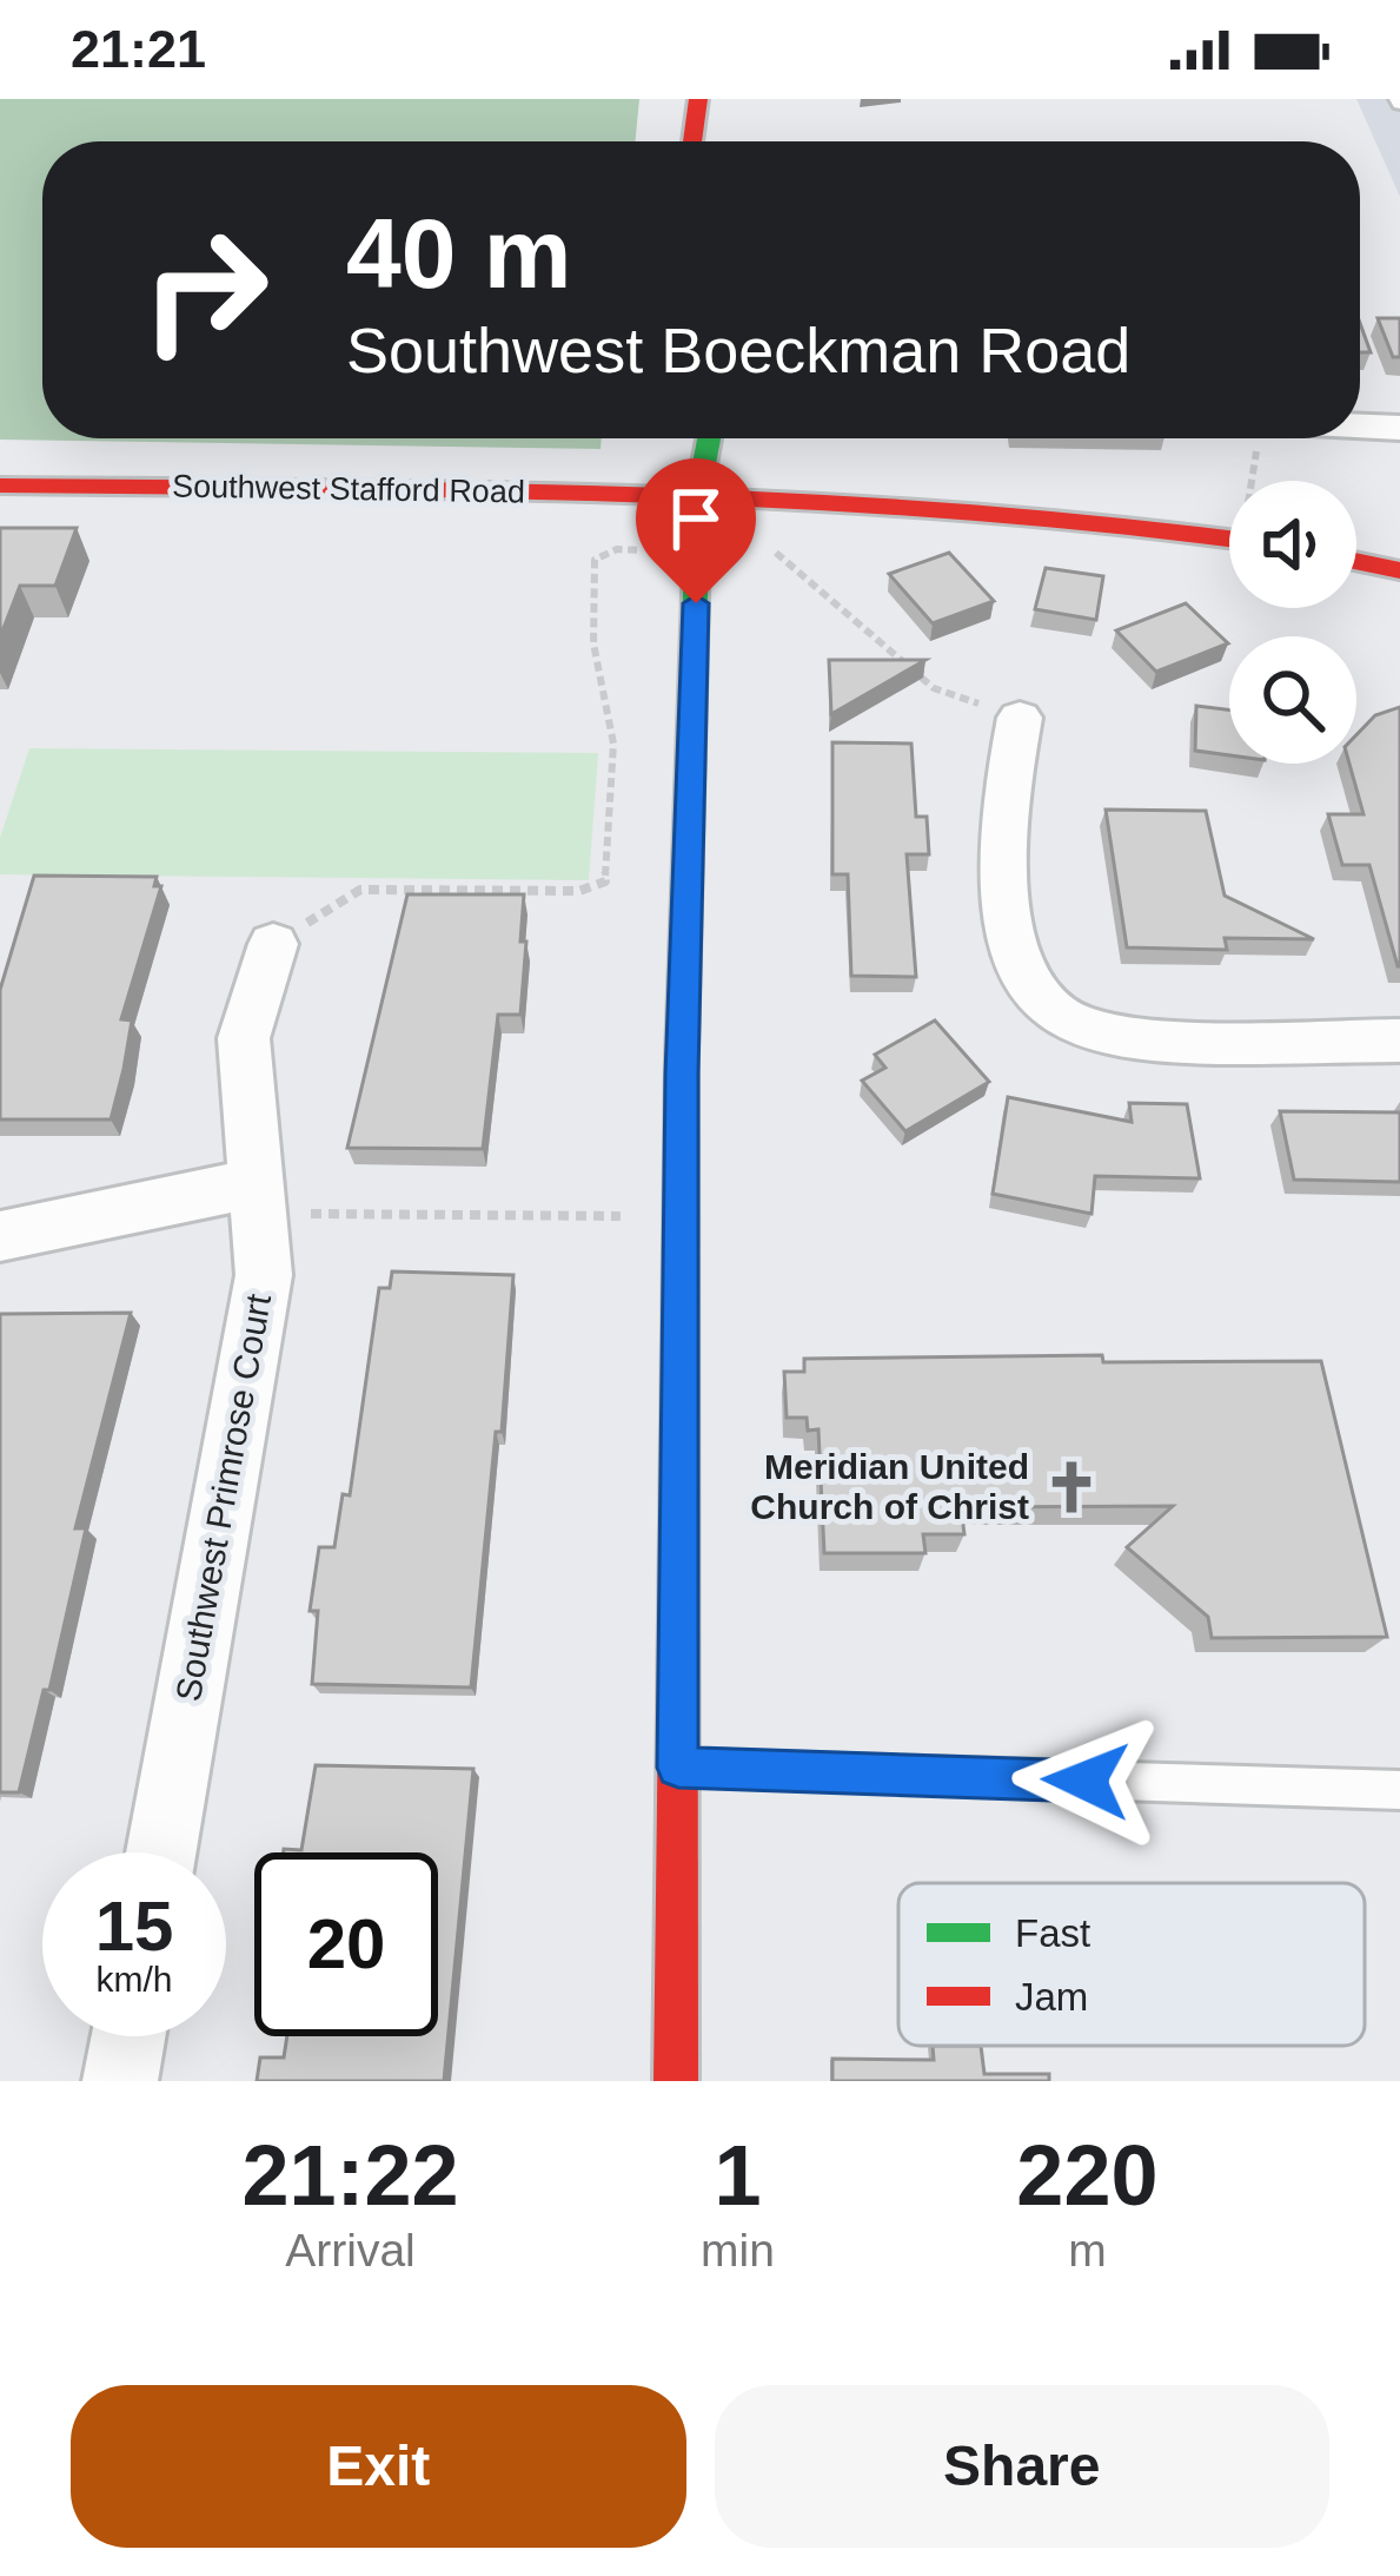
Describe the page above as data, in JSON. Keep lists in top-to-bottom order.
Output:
{
  "streets": {
    "main road": ["Southwest Stafford Road"],
    "street": ["Southwest Primrose Court"]
  },
  "places": {
    "church": ["Meridian United Church of Christ"]
  },
  "legend": ["Fast", "Jam"],
  "page": {
    "status": "21:21",
    "turn": ["40 m", "Southwest Boeckman Road"],
    "speed": "15 km/h",
    "limit": "20",
    "eta": [
      "21:22",
      "Arrival",
      "1",
      "min",
      "220",
      "m"
    ],
    "buttons": ["Exit", "Share"]
  }
}
